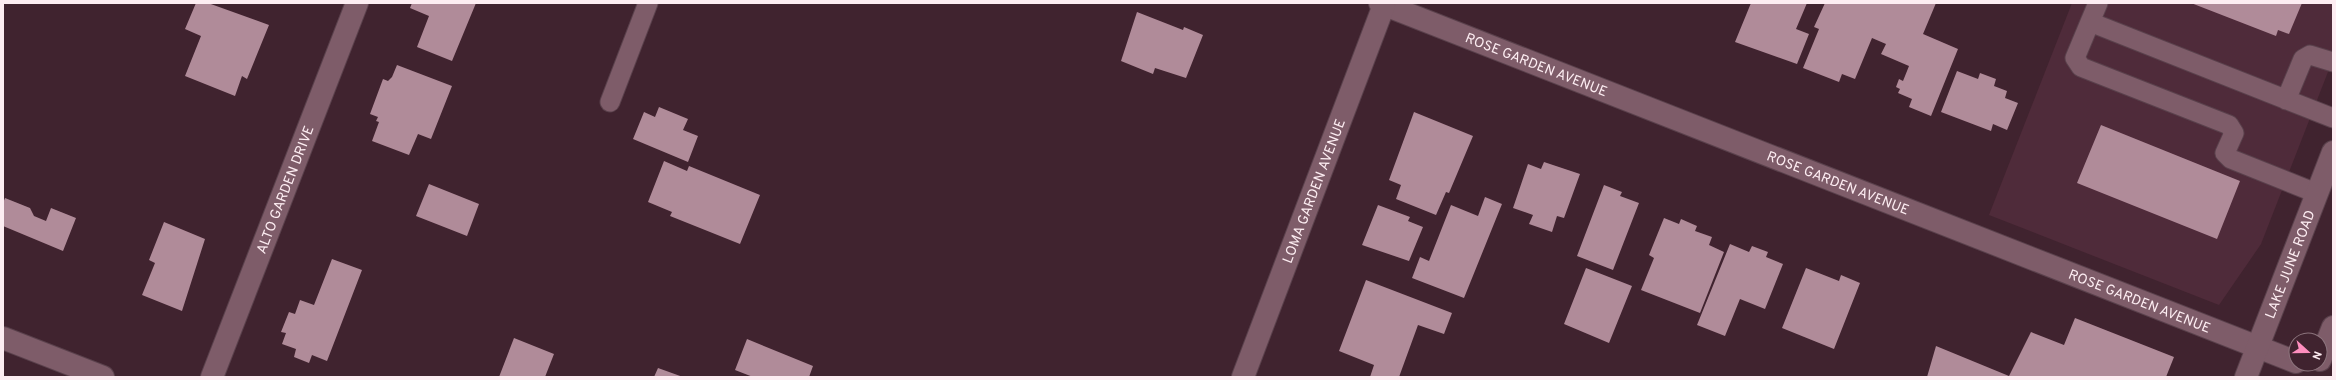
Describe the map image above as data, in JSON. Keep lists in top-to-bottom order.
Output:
{
  "streets": {
    "street": [
      "ROSE GARDEN AVENUE",
      "ALTO GARDEN DRIVE",
      "LOMA GARDEN AVENUE",
      "LAKE JUNE ROAD"
    ]
  },
  "crossings": [
    ["ROSE GARDEN AVENUE", "LOMA GARDEN AVENUE"],
    ["ROSE GARDEN AVENUE", "LAKE JUNE ROAD"]
  ],
  "north": "right"
}
